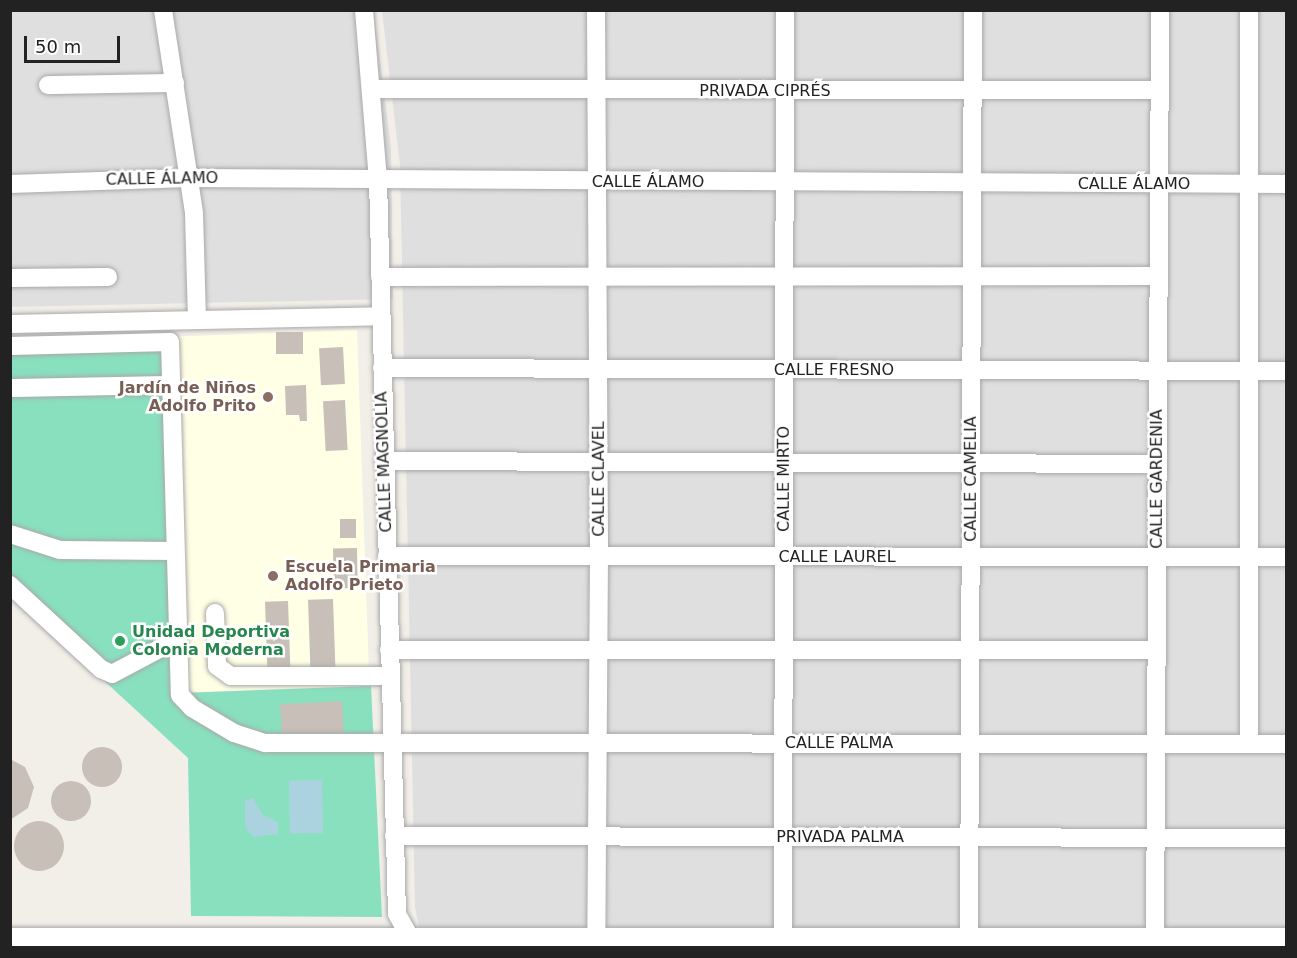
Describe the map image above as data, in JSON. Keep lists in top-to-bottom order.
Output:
{
  "streets": {
    "street": [
      "PRIVADA CIPRÉS",
      "CALLE ÁLAMO",
      "CALLE FRESNO",
      "CALLE MAGNOLIA",
      "CALLE CLAVEL",
      "CALLE MIRTO",
      "CALLE CAMELIA",
      "CALLE GARDENIA",
      "CALLE LAUREL",
      "CALLE PALMA",
      "PRIVADA PALMA"
    ]
  },
  "crossings": [
    ["PRIVADA CIPRÉS", "CALLE MAGNOLIA"],
    ["PRIVADA CIPRÉS", "CALLE CLAVEL"],
    ["PRIVADA CIPRÉS", "CALLE MIRTO"],
    ["PRIVADA CIPRÉS", "CALLE CAMELIA"],
    ["PRIVADA CIPRÉS", "CALLE GARDENIA"],
    ["CALLE ÁLAMO", "CALLE MAGNOLIA"],
    ["CALLE ÁLAMO", "CALLE CLAVEL"],
    ["CALLE ÁLAMO", "CALLE MIRTO"],
    ["CALLE ÁLAMO", "CALLE CAMELIA"],
    ["CALLE ÁLAMO", "CALLE GARDENIA"],
    ["CALLE FRESNO", "CALLE MAGNOLIA"],
    ["CALLE FRESNO", "CALLE CLAVEL"],
    ["CALLE FRESNO", "CALLE MIRTO"],
    ["CALLE FRESNO", "CALLE CAMELIA"],
    ["CALLE FRESNO", "CALLE GARDENIA"],
    ["CALLE MAGNOLIA", "CALLE LAUREL"],
    ["CALLE MAGNOLIA", "CALLE PALMA"],
    ["CALLE MAGNOLIA", "PRIVADA PALMA"],
    ["CALLE CLAVEL", "CALLE LAUREL"],
    ["CALLE CLAVEL", "CALLE PALMA"],
    ["CALLE CLAVEL", "PRIVADA PALMA"],
    ["CALLE MIRTO", "CALLE LAUREL"],
    ["CALLE MIRTO", "CALLE PALMA"],
    ["CALLE MIRTO", "PRIVADA PALMA"],
    ["CALLE CAMELIA", "CALLE LAUREL"],
    ["CALLE CAMELIA", "CALLE PALMA"],
    ["CALLE CAMELIA", "PRIVADA PALMA"],
    ["CALLE GARDENIA", "CALLE LAUREL"],
    ["CALLE GARDENIA", "CALLE PALMA"],
    ["CALLE GARDENIA", "PRIVADA PALMA"]
  ],
  "places": ["Jardín de Niños Adolfo Prito", "Escuela Primaria Adolfo Prieto", "Unidad Deportiva Colonia Moderna"],
  "scale_bar": "50 m"
}
